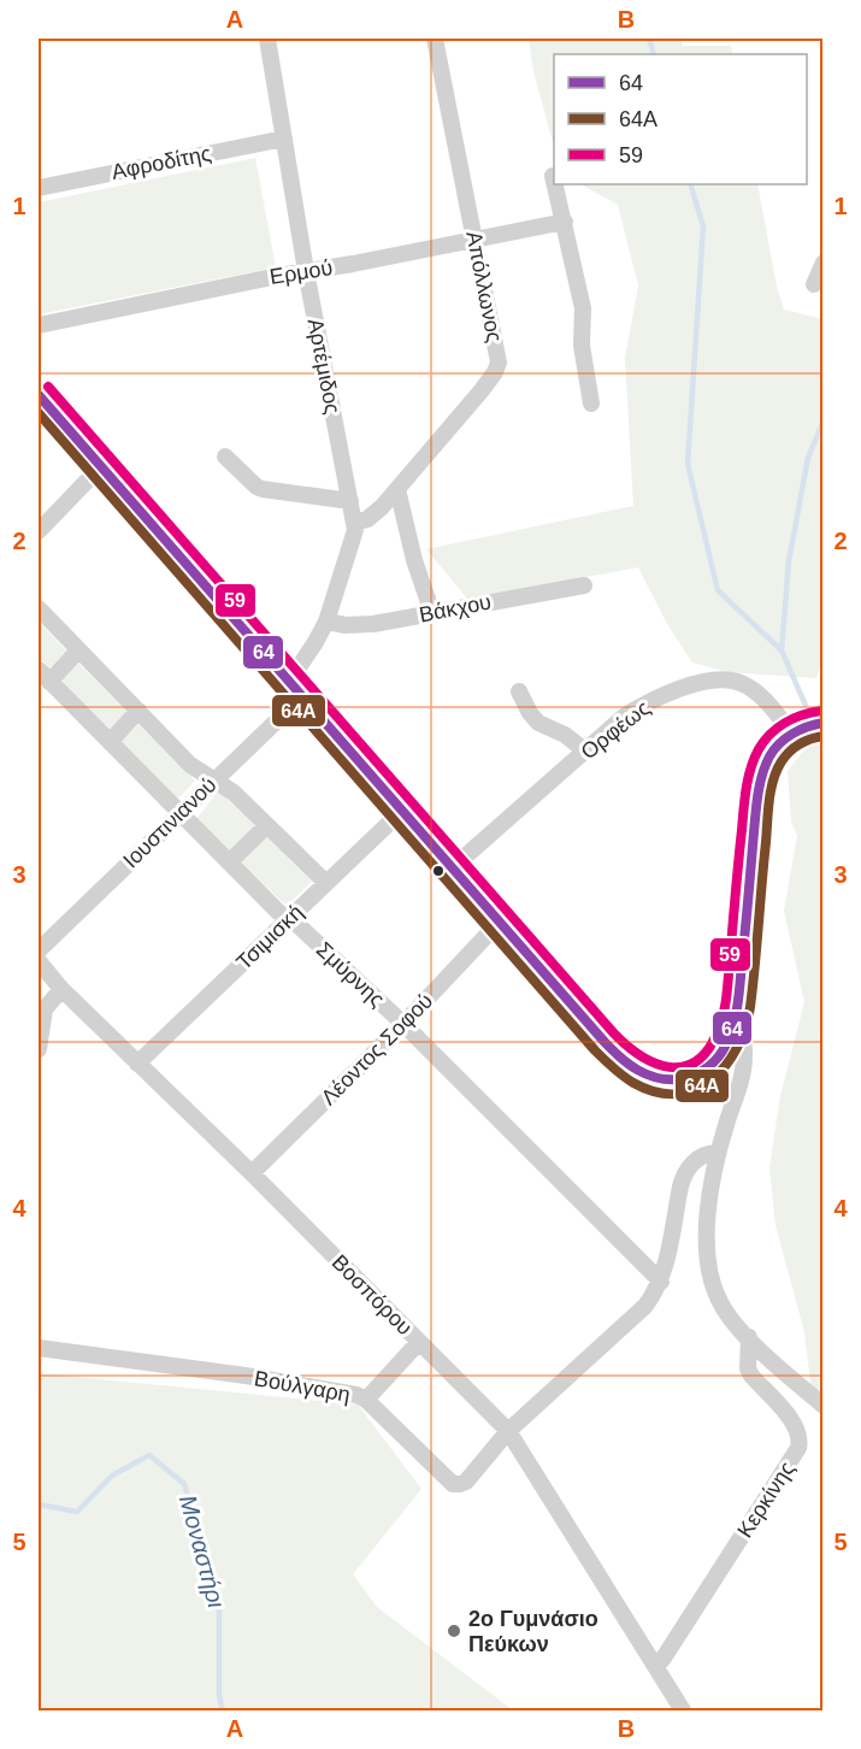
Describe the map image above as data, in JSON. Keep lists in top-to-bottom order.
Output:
{
  "streets": {
    "street": [
      "Αφροδίτης",
      "Ερμού",
      "Απόλλωνος",
      "Αρτέμιδος",
      "Βάκχου",
      "Ορφέως",
      "Ιουστινιανού",
      "Τσιμισκή",
      "Σμύρνης",
      "Λέοντος Σοφού",
      "Βοσπόρου",
      "Βούλγαρη",
      "Κερκίνης"
    ]
  },
  "crossings": [
    ["Αφροδίτης", "Αρτέμιδος"],
    ["Ερμού", "Απόλλωνος"],
    ["Ερμού", "Αρτέμιδος"],
    ["Απόλλωνος", "Αρτέμιδος"],
    ["Αρτέμιδος", "Βάκχου"],
    ["Αρτέμιδος", "Ιουστινιανού"],
    ["Ιουστινιανού", "Σμύρνης"],
    ["Τσιμισκή", "Σμύρνης"],
    ["Τσιμισκή", "Βοσπόρου"],
    ["Σμύρνης", "Λέοντος Σοφού"],
    ["Λέοντος Σοφού", "Βοσπόρου"],
    ["Βοσπόρου", "Βούλγαρη"],
    ["Βοσπόρου", "Κερκίνης"]
  ],
  "water": ["Μοναστήρι"],
  "places": ["2ο Γυμνάσιο Πεύκων"],
  "lines": ["transit line 59", "transit line 64", "transit line 64Α"],
  "legend": ["64", "64Α", "59"],
  "grid": {
    "columns": ["A", "B"],
    "rows": [
      "1",
      "2",
      "3",
      "4",
      "5"
    ]
  }
}
